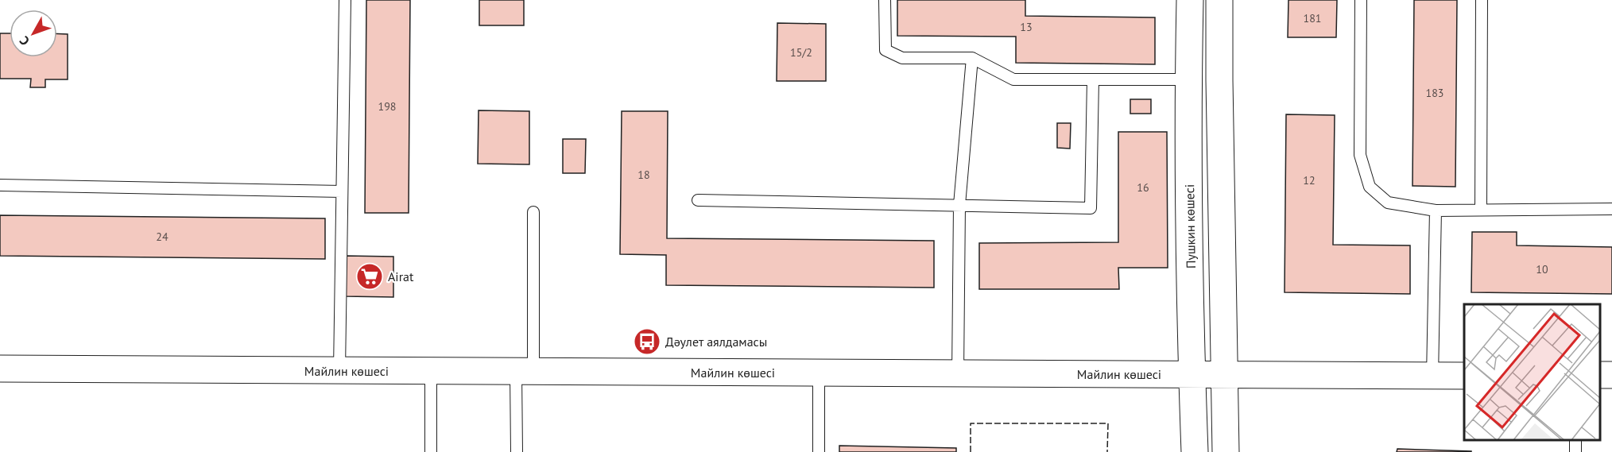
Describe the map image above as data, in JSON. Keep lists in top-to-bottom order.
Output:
{
  "streets": {
    "main road": ["Пушкин көшесі", "Майлин көшесі"]
  },
  "crossings": [
    ["Пушкин көшесі", "Майлин көшесі"]
  ],
  "places": {
    "supermarket": ["Airat"],
    "bus stop": ["Дәулет аялдамасы"]
  },
  "house_numbers": [
    "181",
    "13",
    "15/2",
    "183",
    "198",
    "18",
    "12",
    "16",
    "24",
    "10"
  ],
  "north": "bottom left"
}
